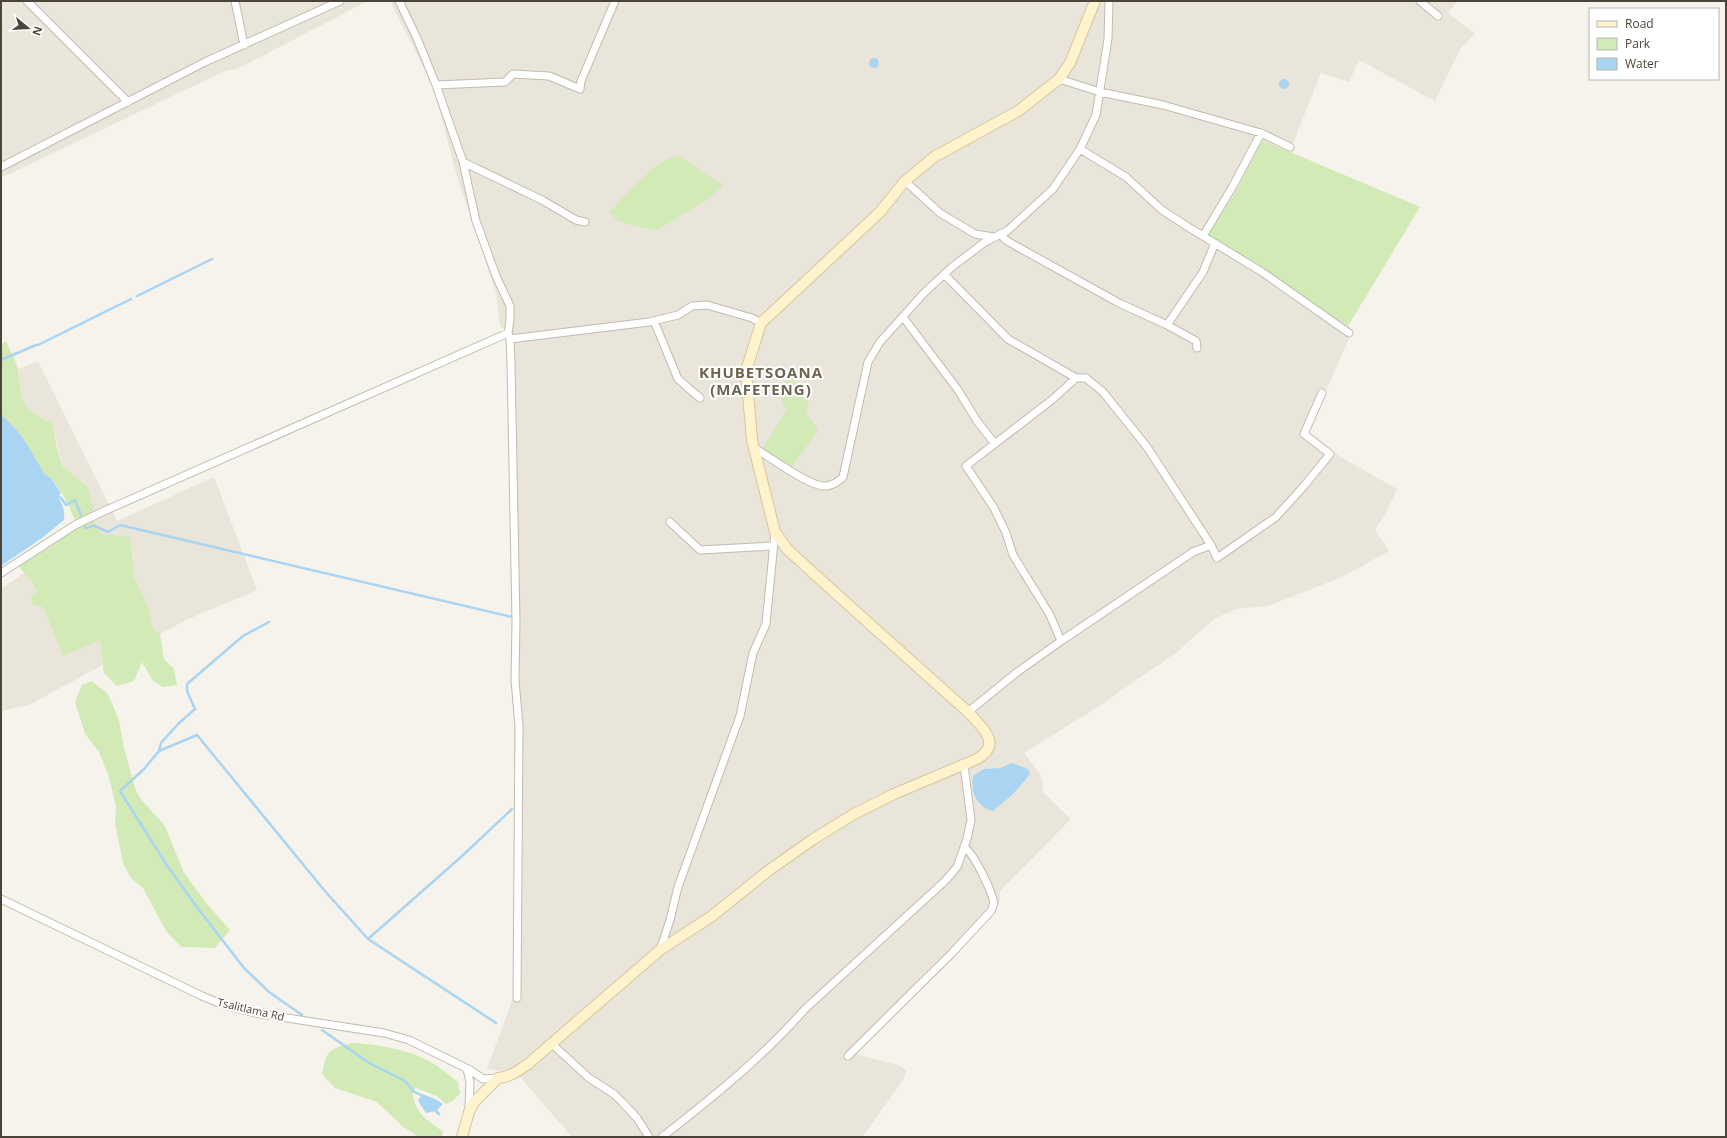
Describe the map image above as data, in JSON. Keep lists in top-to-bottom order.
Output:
{
  "streets": {
    "street": ["Tsalitlama Rd"]
  },
  "districts": ["KHUBETSOANA (MAFETENG)"],
  "legend": ["Road", "Park", "Water"],
  "north": "right"
}
